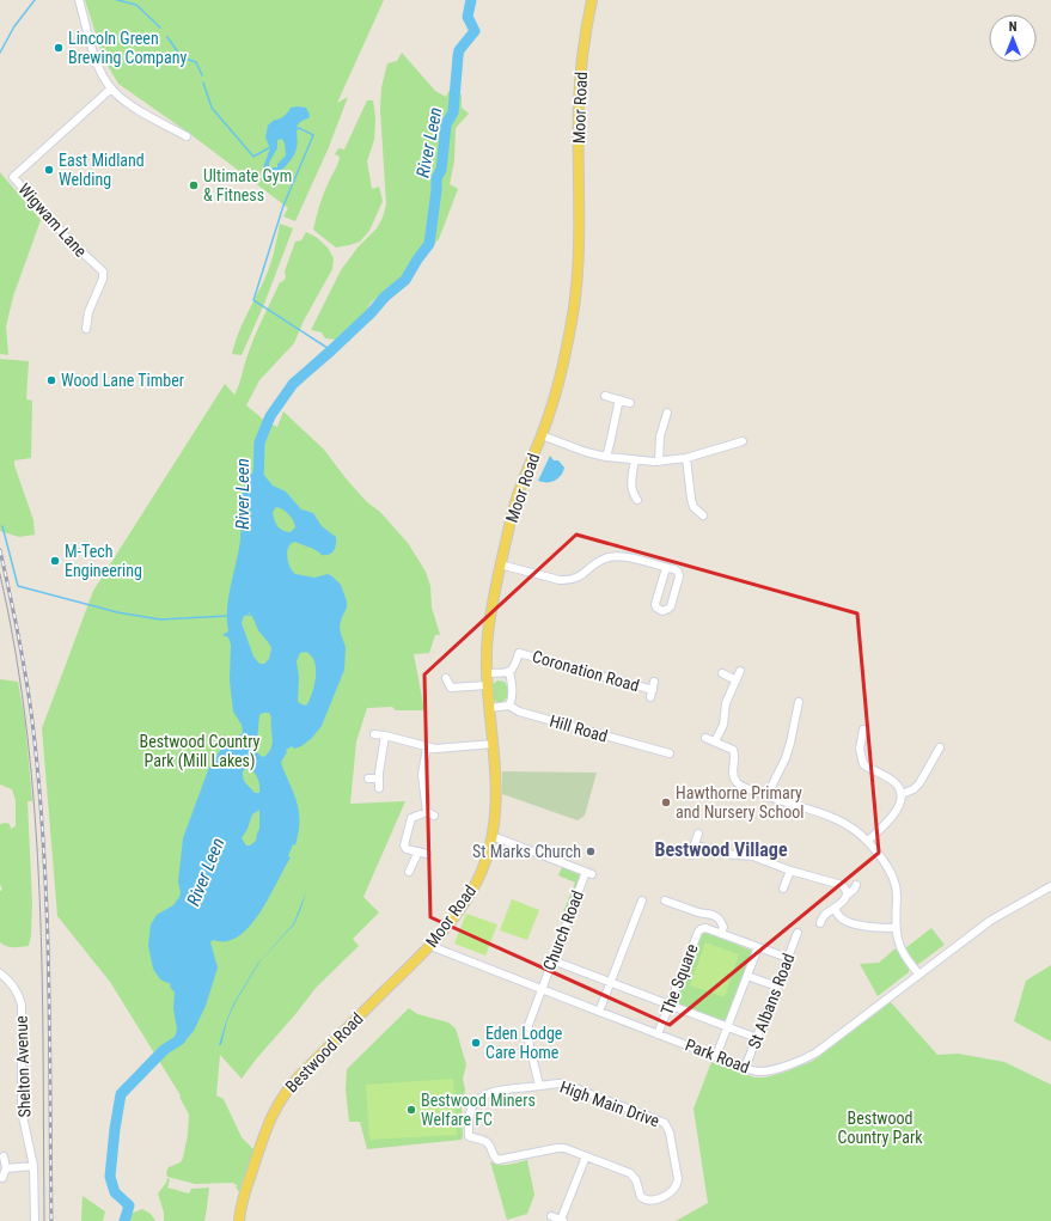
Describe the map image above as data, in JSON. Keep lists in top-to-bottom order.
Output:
{
  "streets": {
    "main road": ["Moor Road", "Bestwood Road"],
    "street": [
      "Wigwam Lane",
      "Coronation Road",
      "Hill Road",
      "Church Road",
      "The Square",
      "St Albans Road",
      "Park Road",
      "Shelton Avenue",
      "High Main Drive"
    ]
  },
  "crossings": [
    ["Moor Road", "Coronation Road"],
    ["Moor Road", "Hill Road"],
    ["Moor Road", "Church Road"],
    ["Moor Road", "Bestwood Road"],
    ["Moor Road", "Park Road"],
    ["Church Road", "Park Road"],
    ["Church Road", "High Main Drive"],
    ["The Square", "St Albans Road"],
    ["The Square", "Park Road"],
    ["St Albans Road", "Park Road"],
    ["Park Road", "High Main Drive"]
  ],
  "districts": ["Bestwood Village"],
  "water": ["River Leen"],
  "parks": ["Bestwood Country Park (Mill Lakes)", "Bestwood Country Park"],
  "places": [
    "Lincoln Green Brewing Company",
    "East Midland Welding",
    "Ultimate Gym & Fitness",
    "Wood Lane Timber",
    "M-Tech Engineering",
    "Hawthorne Primary and Nursery School",
    "St Marks Church",
    "Eden Lodge Care Home",
    "Bestwood Miners Welfare FC"
  ],
  "north": "top"
}
